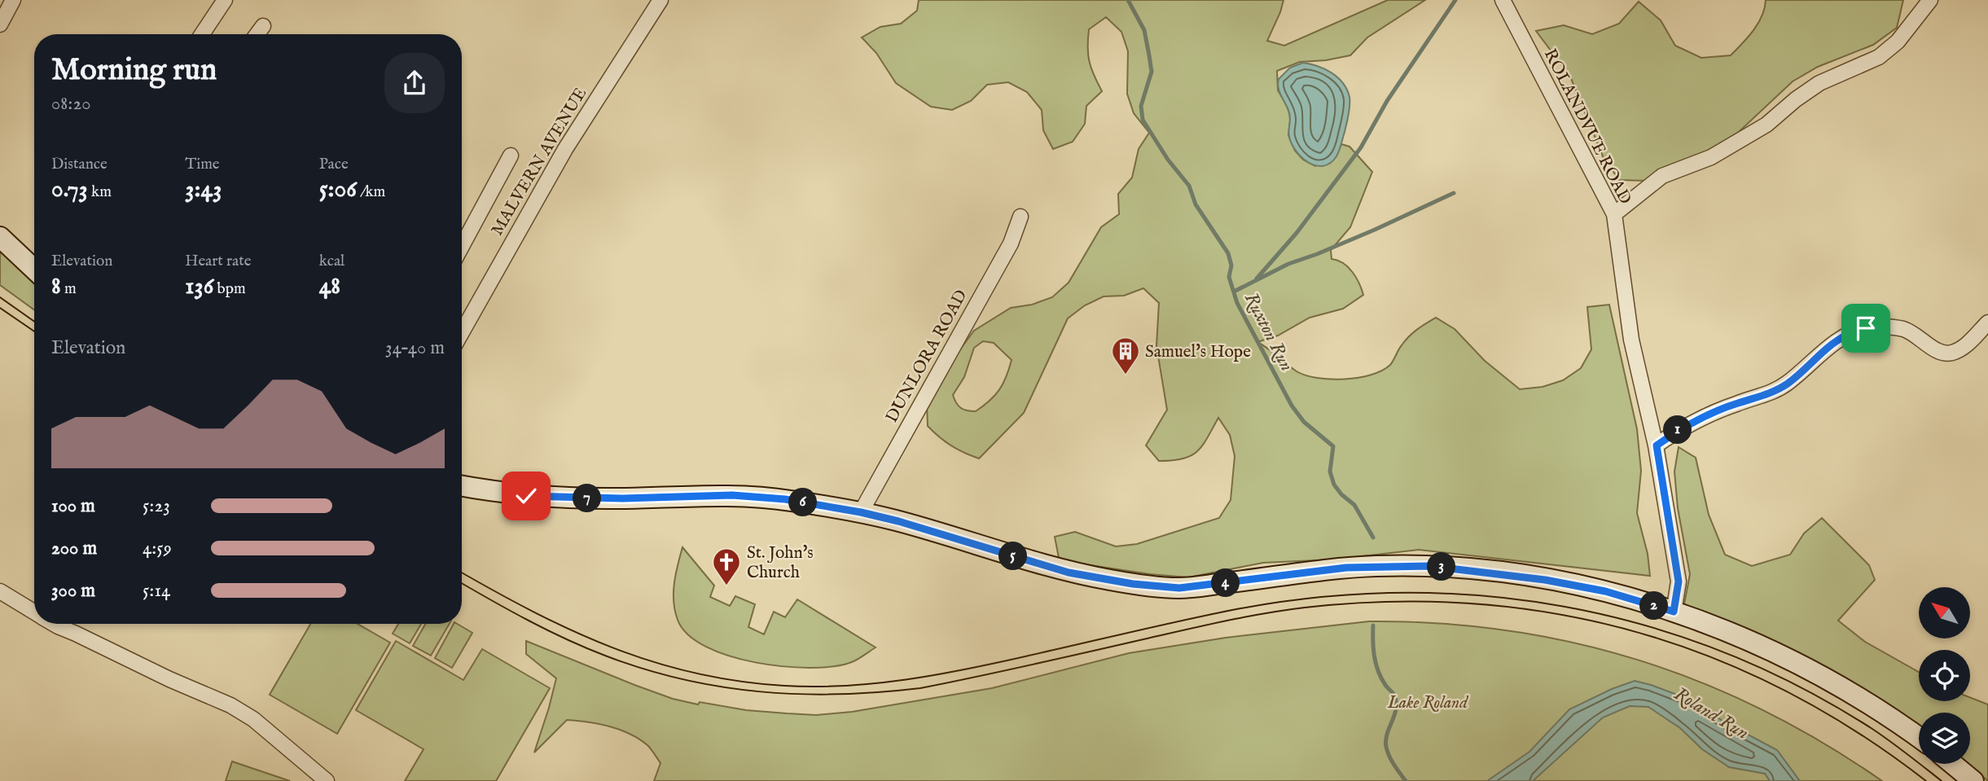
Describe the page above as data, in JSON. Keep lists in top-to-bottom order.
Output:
{
  "streets": {
    "street": ["ROLANDVUE ROAD", "MALVERN AVENUE", "DUNLORA ROAD"]
  },
  "water": ["Ruxton Run", "Roland Run"],
  "parks": ["Lake Roland"],
  "places": {
    "building": ["Samuel's Hope"],
    "church": ["St. John's Church"]
  },
  "north": "top left",
  "page": {
    "heading": ["Morning run", "08:20"],
    "stats": [
      ["Distance", "0.73 km"],
      ["Time", "3:43"],
      ["Pace", "5:06 /km"],
      ["Elevation", "8 m"],
      ["Heart rate", "136 bpm"],
      ["kcal", "48"]
    ],
    "chart": ["Elevation", "34–40 m"],
    "pins": [
      "1",
      "7",
      "6",
      "5",
      "3",
      "4",
      "2"
    ],
    "list": [
      {
        "name": "100 m",
        "note": "5:23"
      },
      {
        "name": "200 m",
        "note": "4:59"
      },
      {
        "name": "300 m",
        "note": "5:14"
      }
    ]
  }
}
